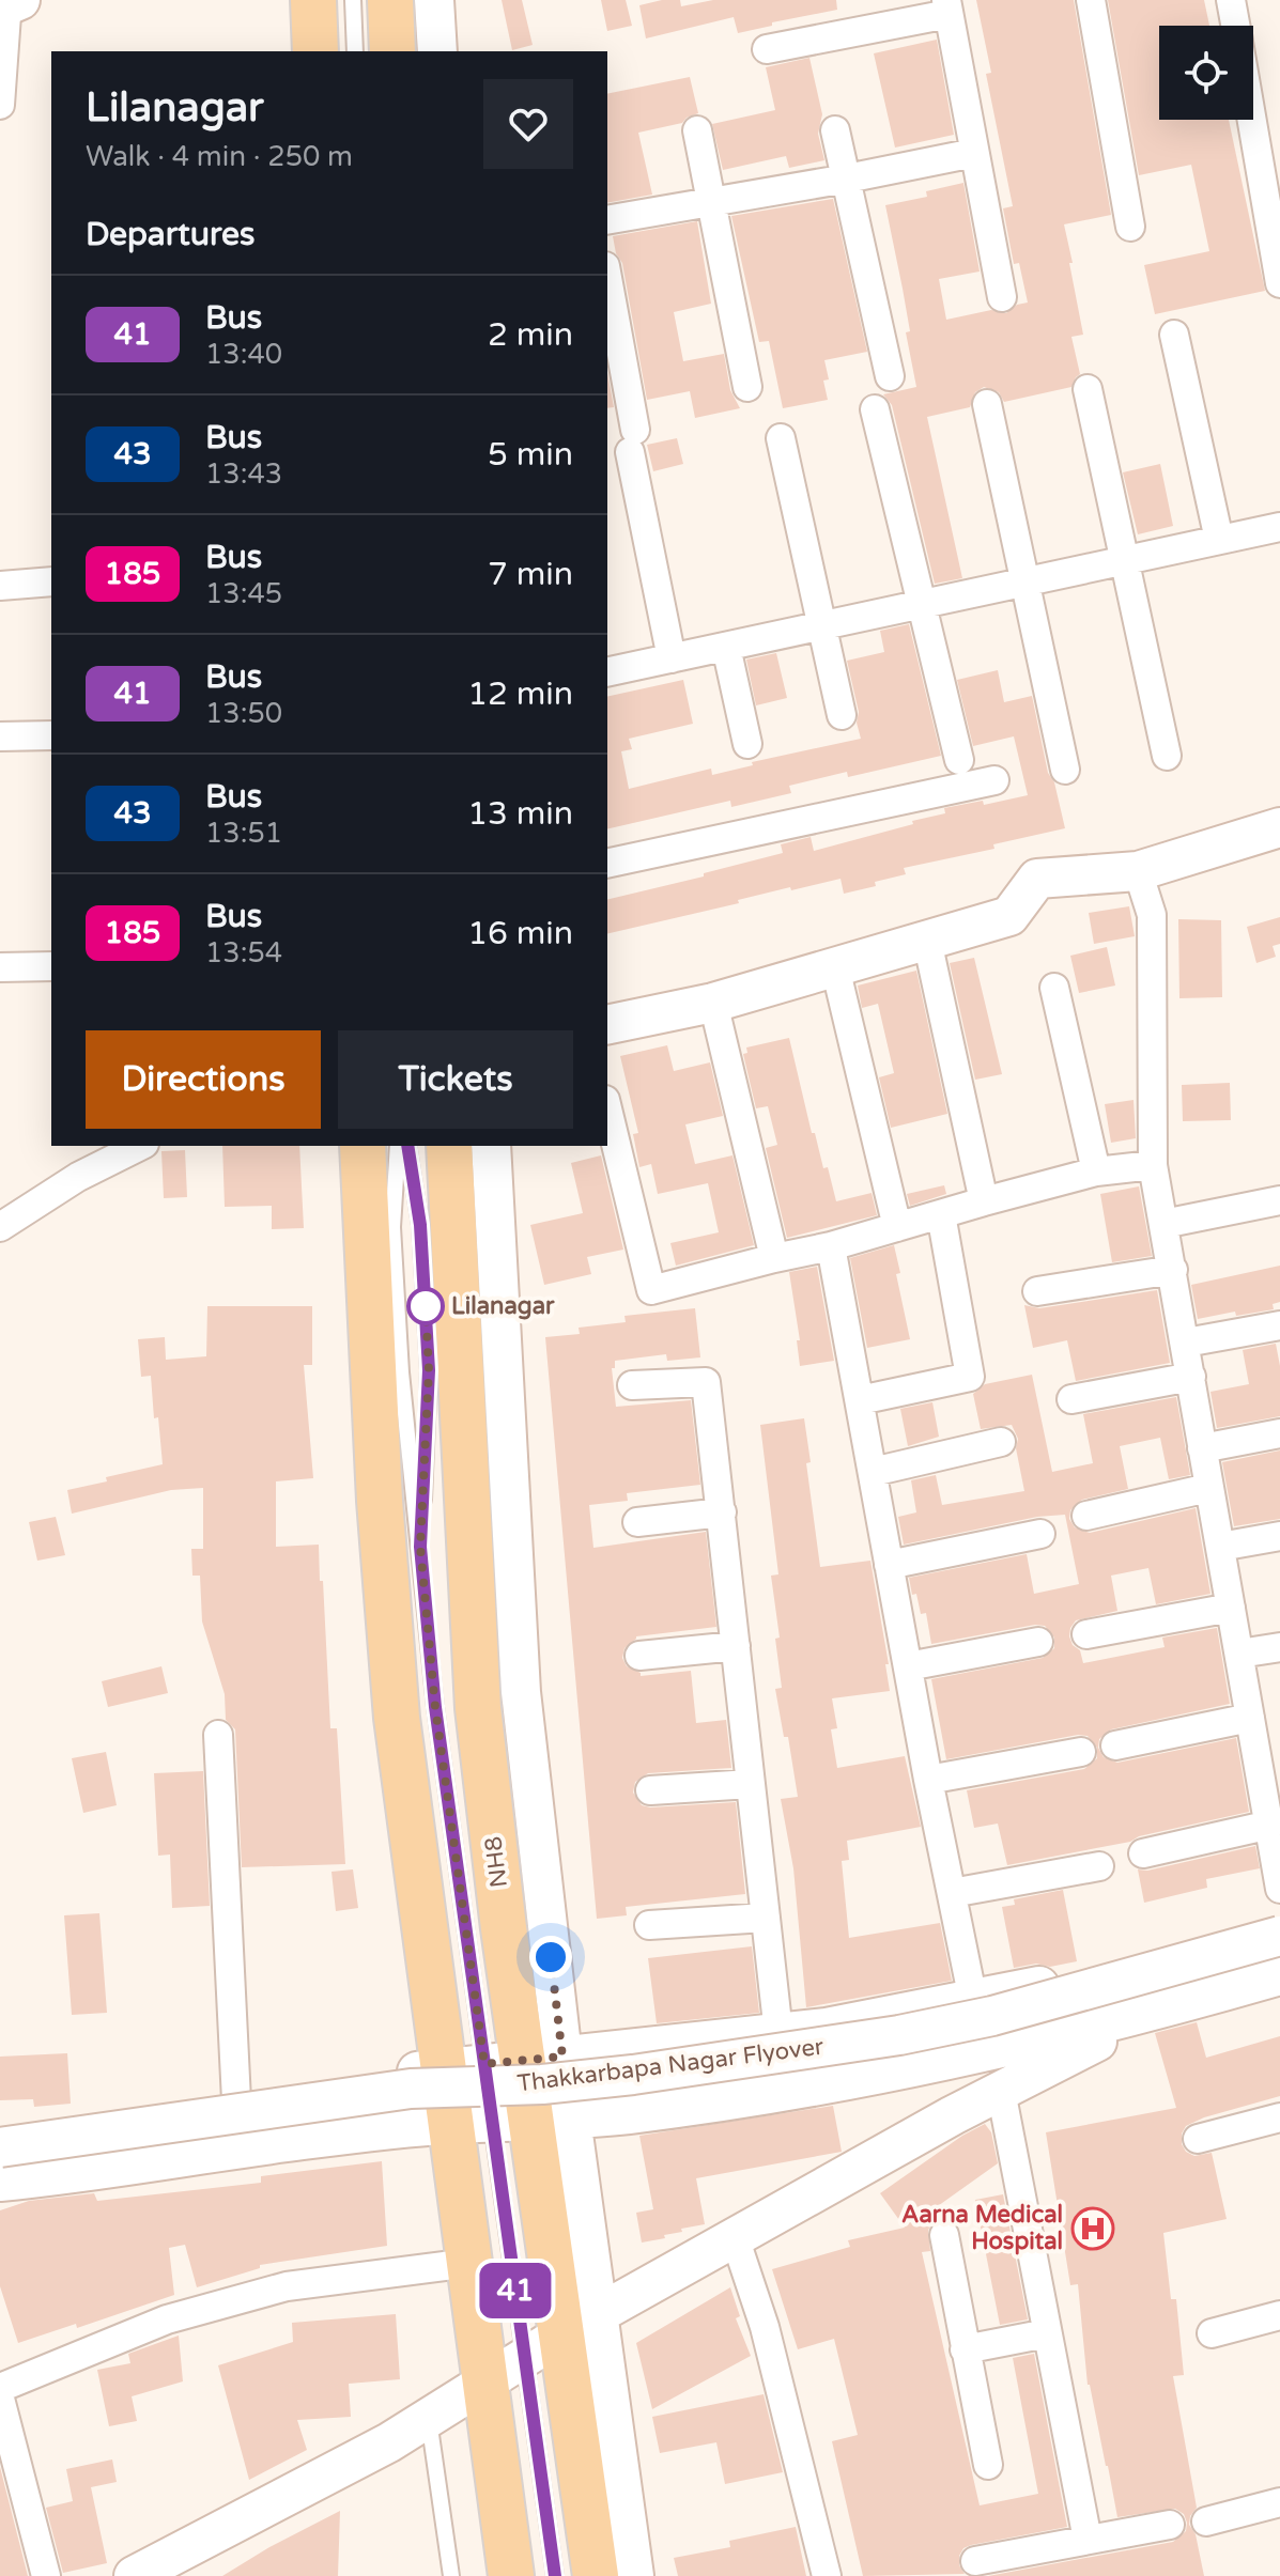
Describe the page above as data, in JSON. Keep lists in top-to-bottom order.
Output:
{
  "streets": {
    "main road": ["NH8"],
    "street": ["Thakkarbapa Nagar Flyover"]
  },
  "places": {
    "other": ["Lilanagar"],
    "hospital": ["Aarna Medical Hospital"]
  },
  "lines": ["bus line 41"],
  "page": {
    "on_map": "41",
    "heading": [
      ["Lilanagar", "Walk · 4 min · 250 m"],
      "Departures"
    ],
    "list": [
      {
        "mark": "41",
        "name": "Bus",
        "note": "13:40",
        "value": "2 min"
      },
      {
        "mark": "43",
        "name": "Bus",
        "note": "13:43",
        "value": "5 min"
      },
      {
        "mark": "185",
        "name": "Bus",
        "note": "13:45",
        "value": "7 min"
      },
      {
        "mark": "41",
        "name": "Bus",
        "note": "13:50",
        "value": "12 min"
      },
      {
        "mark": "43",
        "name": "Bus",
        "note": "13:51",
        "value": "13 min"
      },
      {
        "mark": "185",
        "name": "Bus",
        "note": "13:54",
        "value": "16 min"
      }
    ],
    "buttons": ["Directions", "Tickets"]
  }
}
